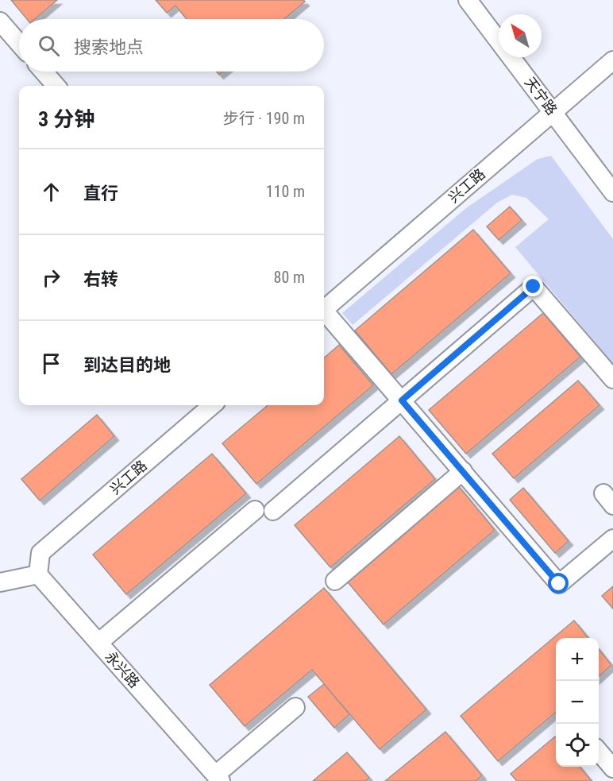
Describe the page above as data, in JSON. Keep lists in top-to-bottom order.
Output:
{
  "streets": {
    "street": ["天宁路", "兴工路", "永兴路"]
  },
  "crossings": [
    ["天宁路", "兴工路"],
    ["兴工路", "永兴路"]
  ],
  "north": "top left",
  "page": {
    "search": "搜索地点",
    "heading": ["3 分钟", "步行 · 190 m"],
    "list": [
      ["直行", "110 m"],
      ["右转", "80 m"],
      "到达目的地"
    ],
    "map_buttons": ["+", "−"]
  }
}
